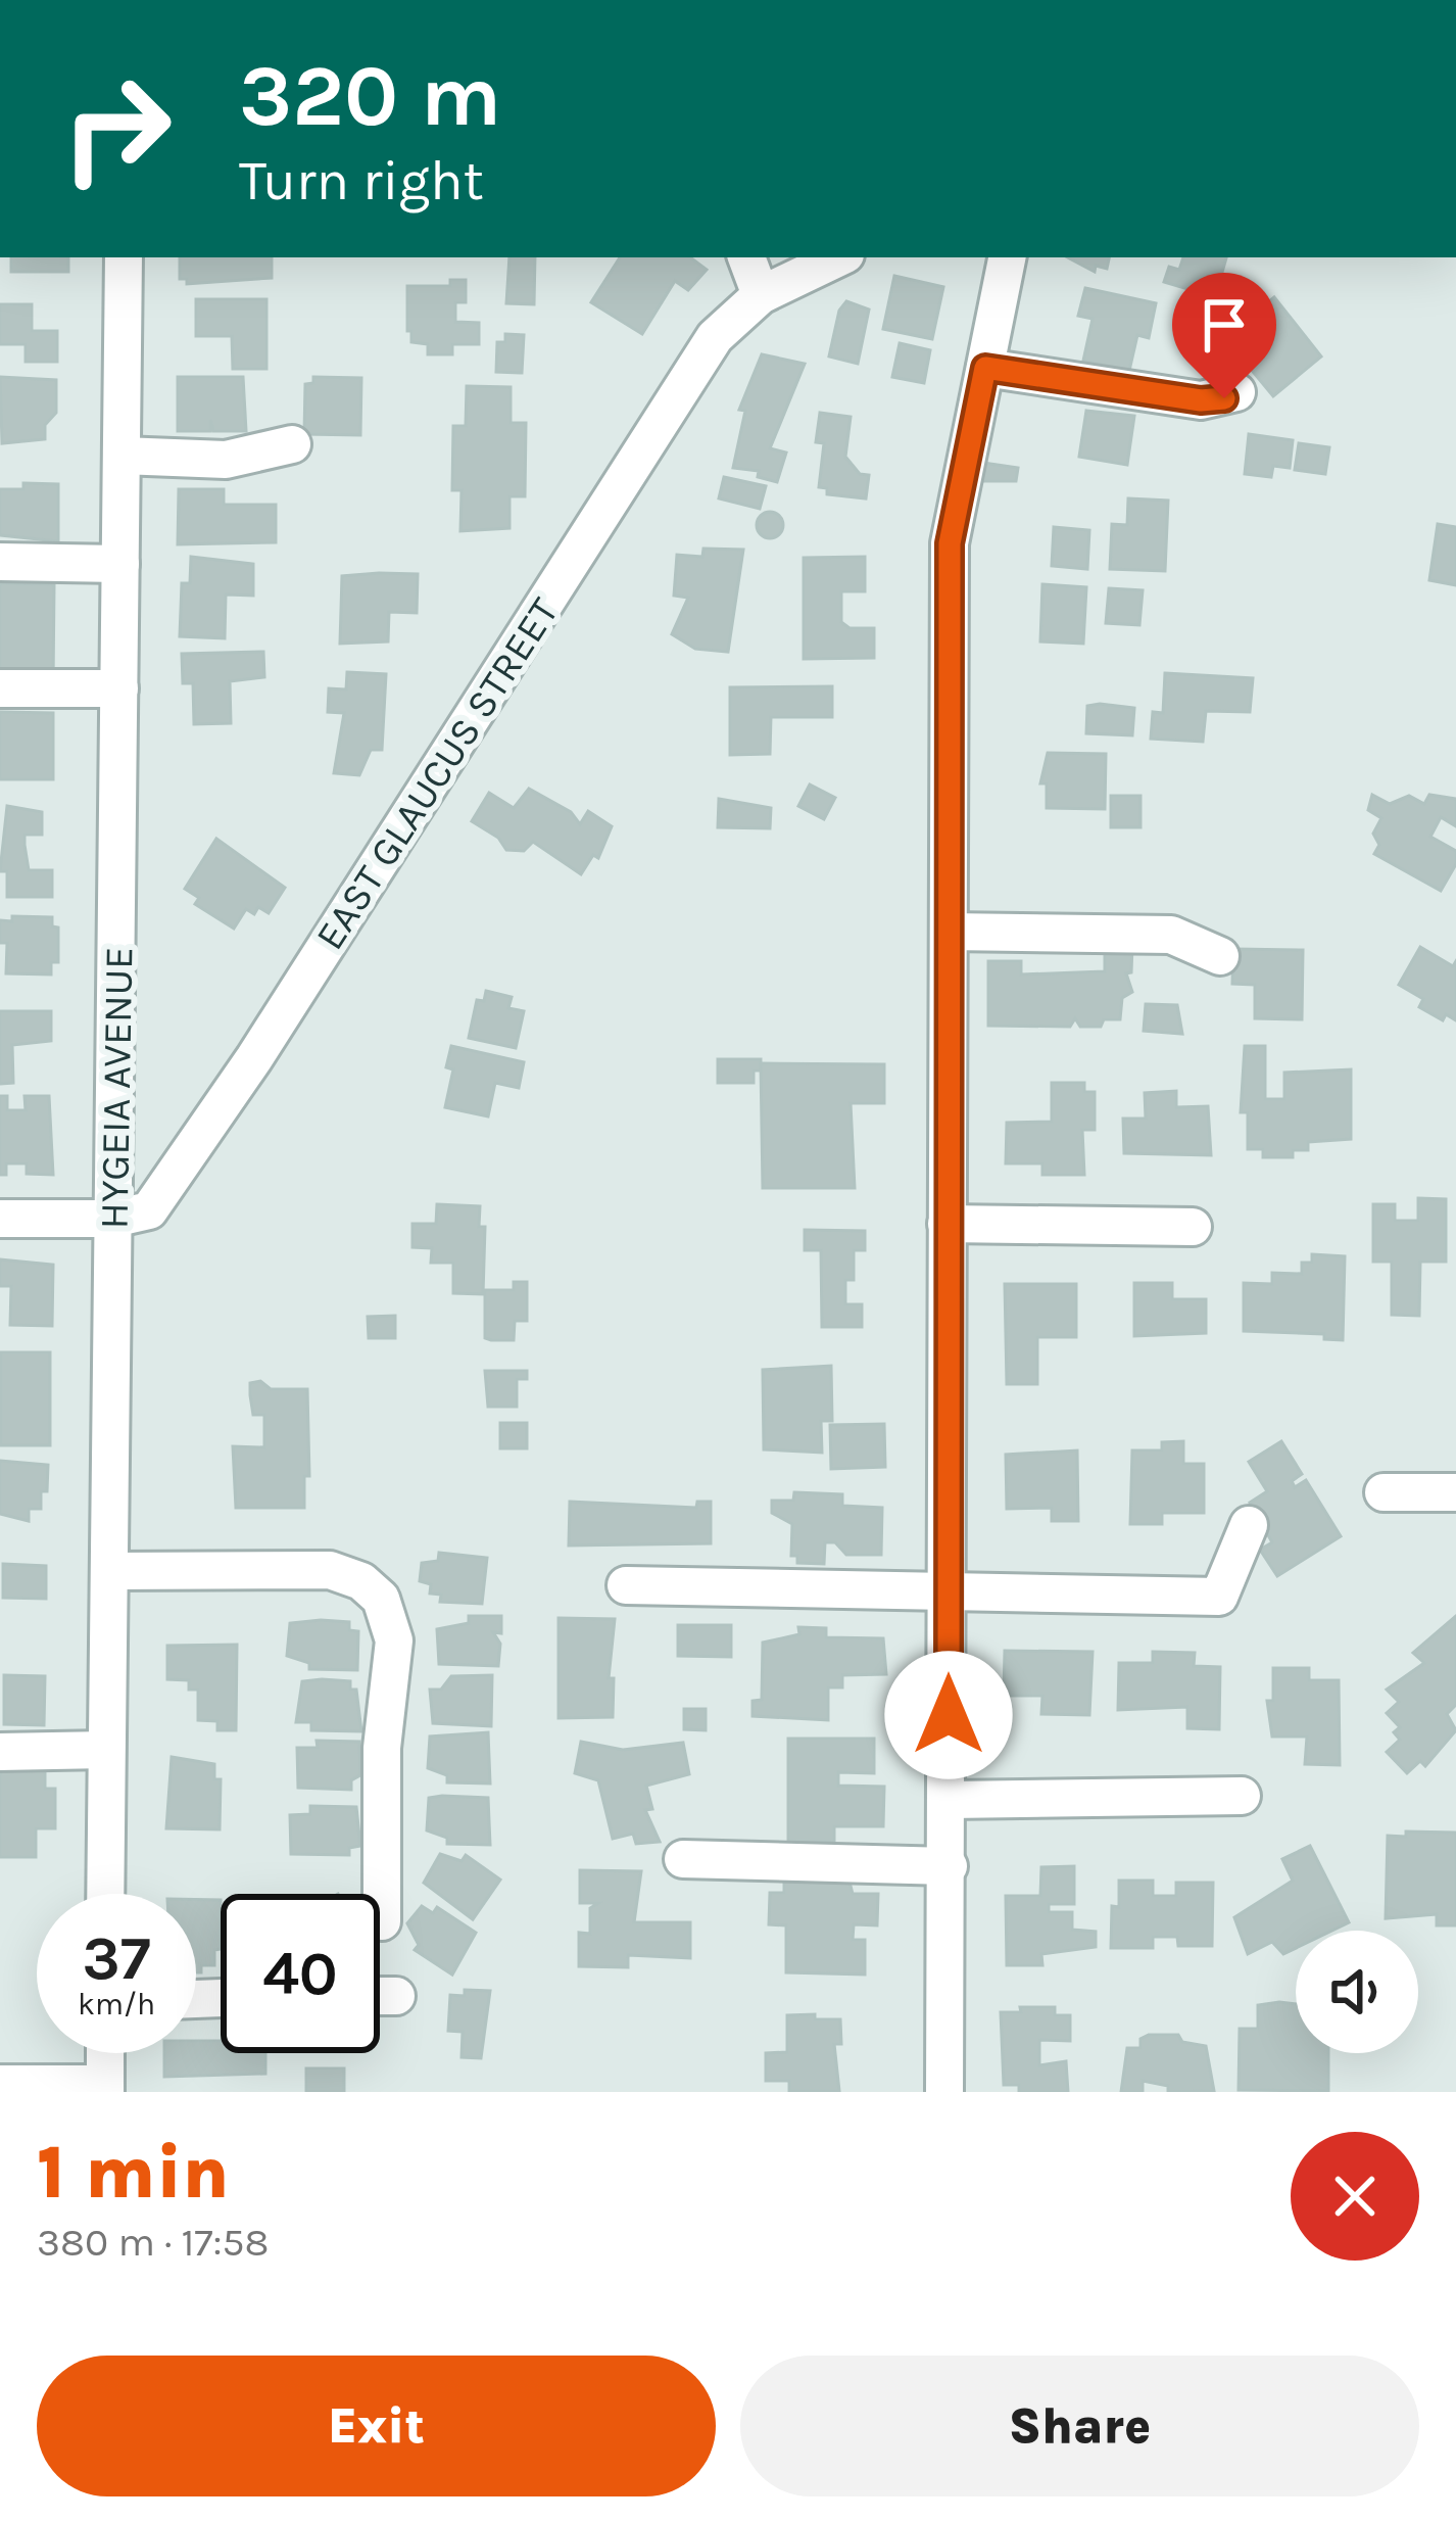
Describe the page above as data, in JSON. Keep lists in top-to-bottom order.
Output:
{
  "streets": {
    "street": ["EAST GLAUCUS STREET", "HYGEIA AVENUE"]
  },
  "crossings": [
    ["EAST GLAUCUS STREET", "HYGEIA AVENUE"]
  ],
  "page": {
    "turn": ["320 m", "Turn right"],
    "speed": "37 km/h",
    "limit": "40",
    "heading": ["1 min", "380 m · 17:58"],
    "buttons": ["Exit", "Share"]
  }
}
